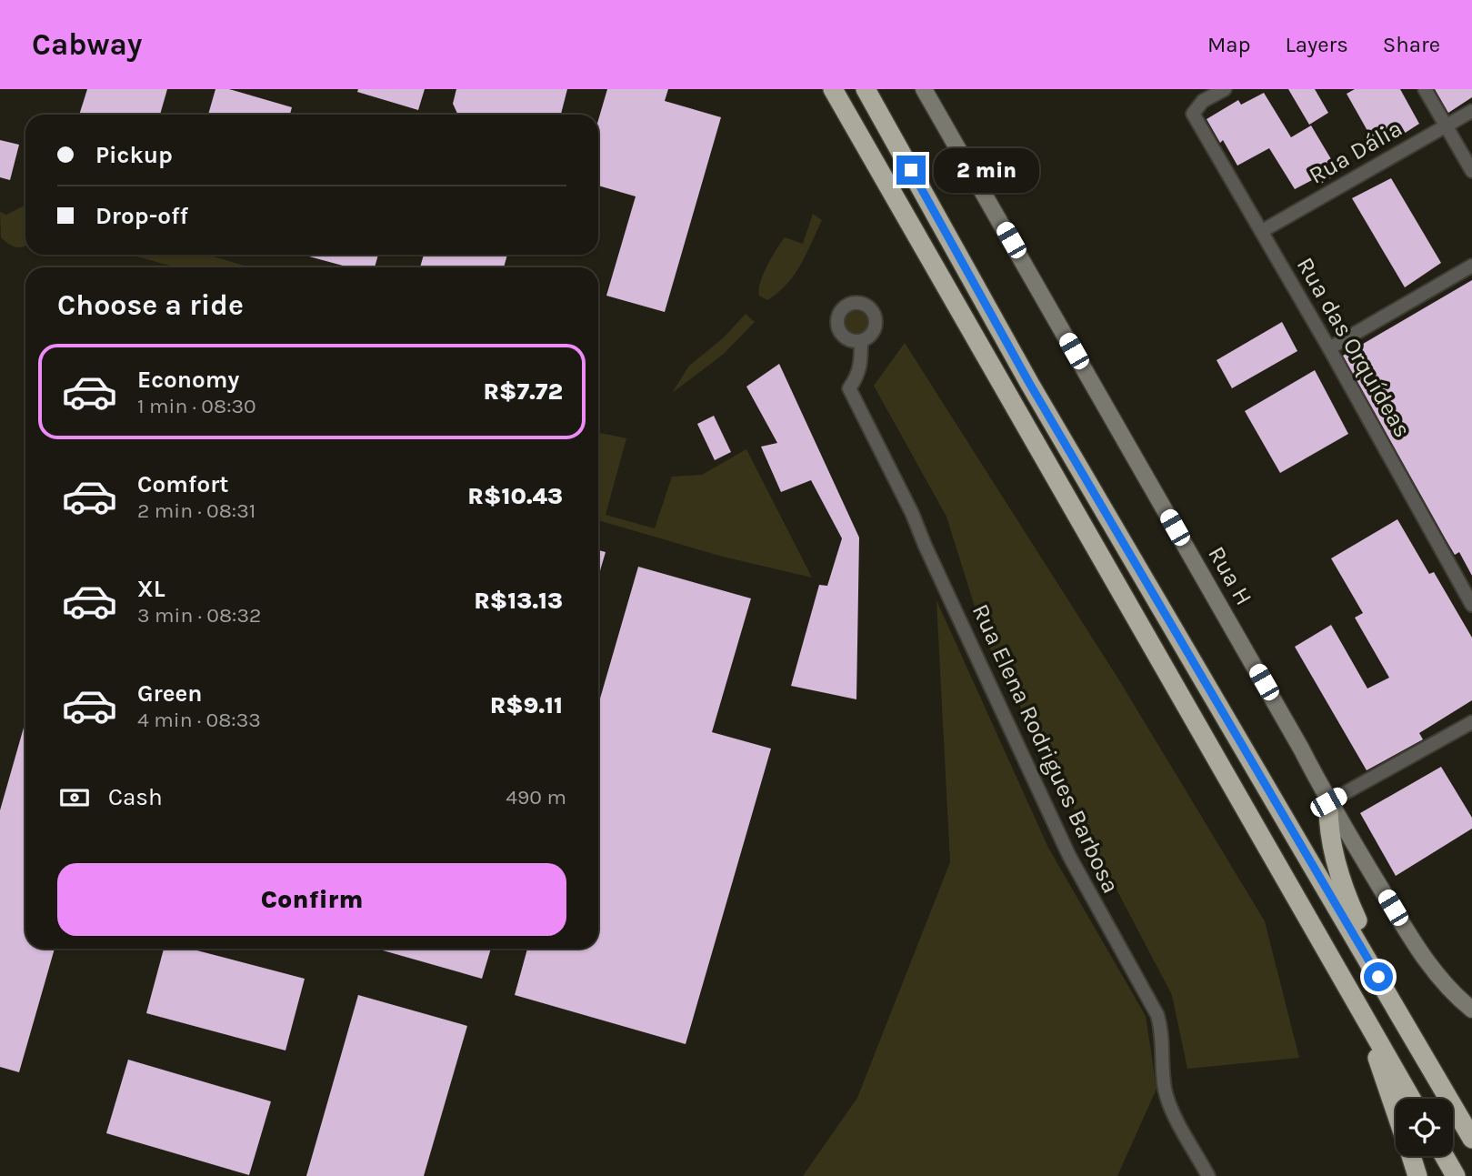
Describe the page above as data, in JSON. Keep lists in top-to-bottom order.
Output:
{
  "streets": {
    "main road": ["Rua H"],
    "street": ["Rua Dália", "Rua das Orquídeas", "Rua Elena Rodrigues Barbosa"]
  },
  "crossings": [
    ["Rua Dália", "Rua das Orquídeas"]
  ],
  "page": {
    "header": "Cabway",
    "nav": ["Map", "Layers", "Share"],
    "banner": ["Pickup", "Drop-off"],
    "bubble": "2 min",
    "heading": "Choose a ride",
    "list": [
      {
        "name": "Economy",
        "note": "1 min · 08:30",
        "value": "R$7.72"
      },
      {
        "name": "Comfort",
        "note": "2 min · 08:31",
        "value": "R$10.43"
      },
      {
        "name": "XL",
        "note": "3 min · 08:32",
        "value": "R$13.13"
      },
      {
        "name": "Green",
        "note": "4 min · 08:33",
        "value": "R$9.11"
      }
    ],
    "pay": ["Cash", "490 m"],
    "buttons": "Confirm"
  }
}
